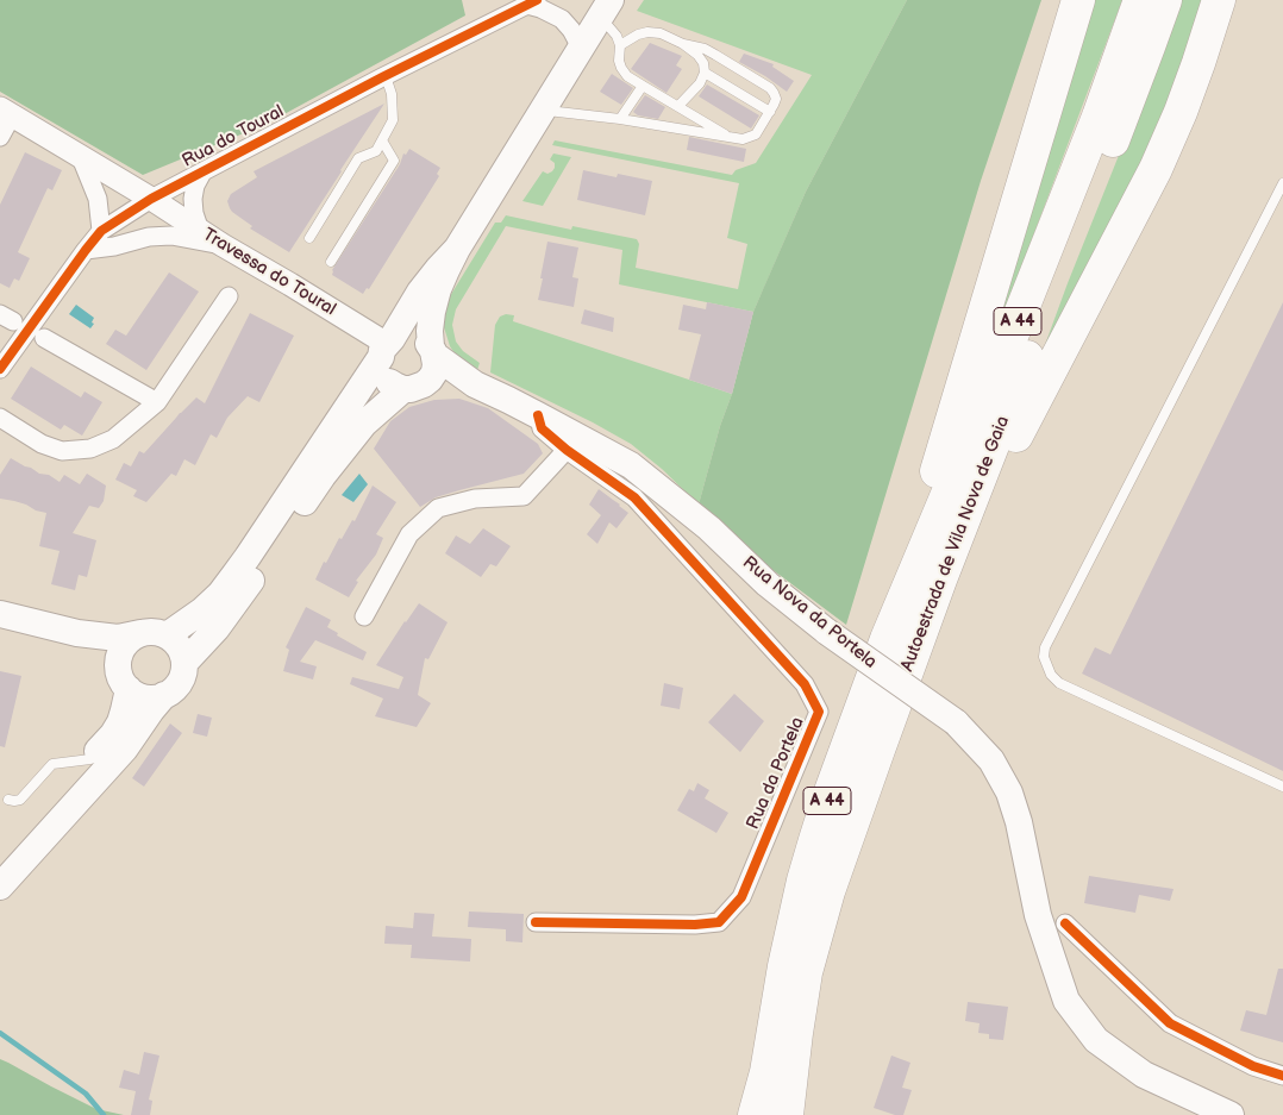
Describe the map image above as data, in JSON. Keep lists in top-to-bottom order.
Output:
{
  "streets": {
    "highway": ["A 44", "Autoestrada de Vila Nova de Gaia"],
    "main road": ["Rua Nova da Portela"],
    "street": ["Rua do Toural", "Travessa do Toural", "Rua da Portela"]
  },
  "crossings": [
    ["Rua do Toural", "Travessa do Toural"],
    ["Travessa do Toural", "Rua Nova da Portela"],
    ["A 44", "Autoestrada de Vila Nova de Gaia"],
    ["Rua Nova da Portela", "Rua da Portela"]
  ]
}
